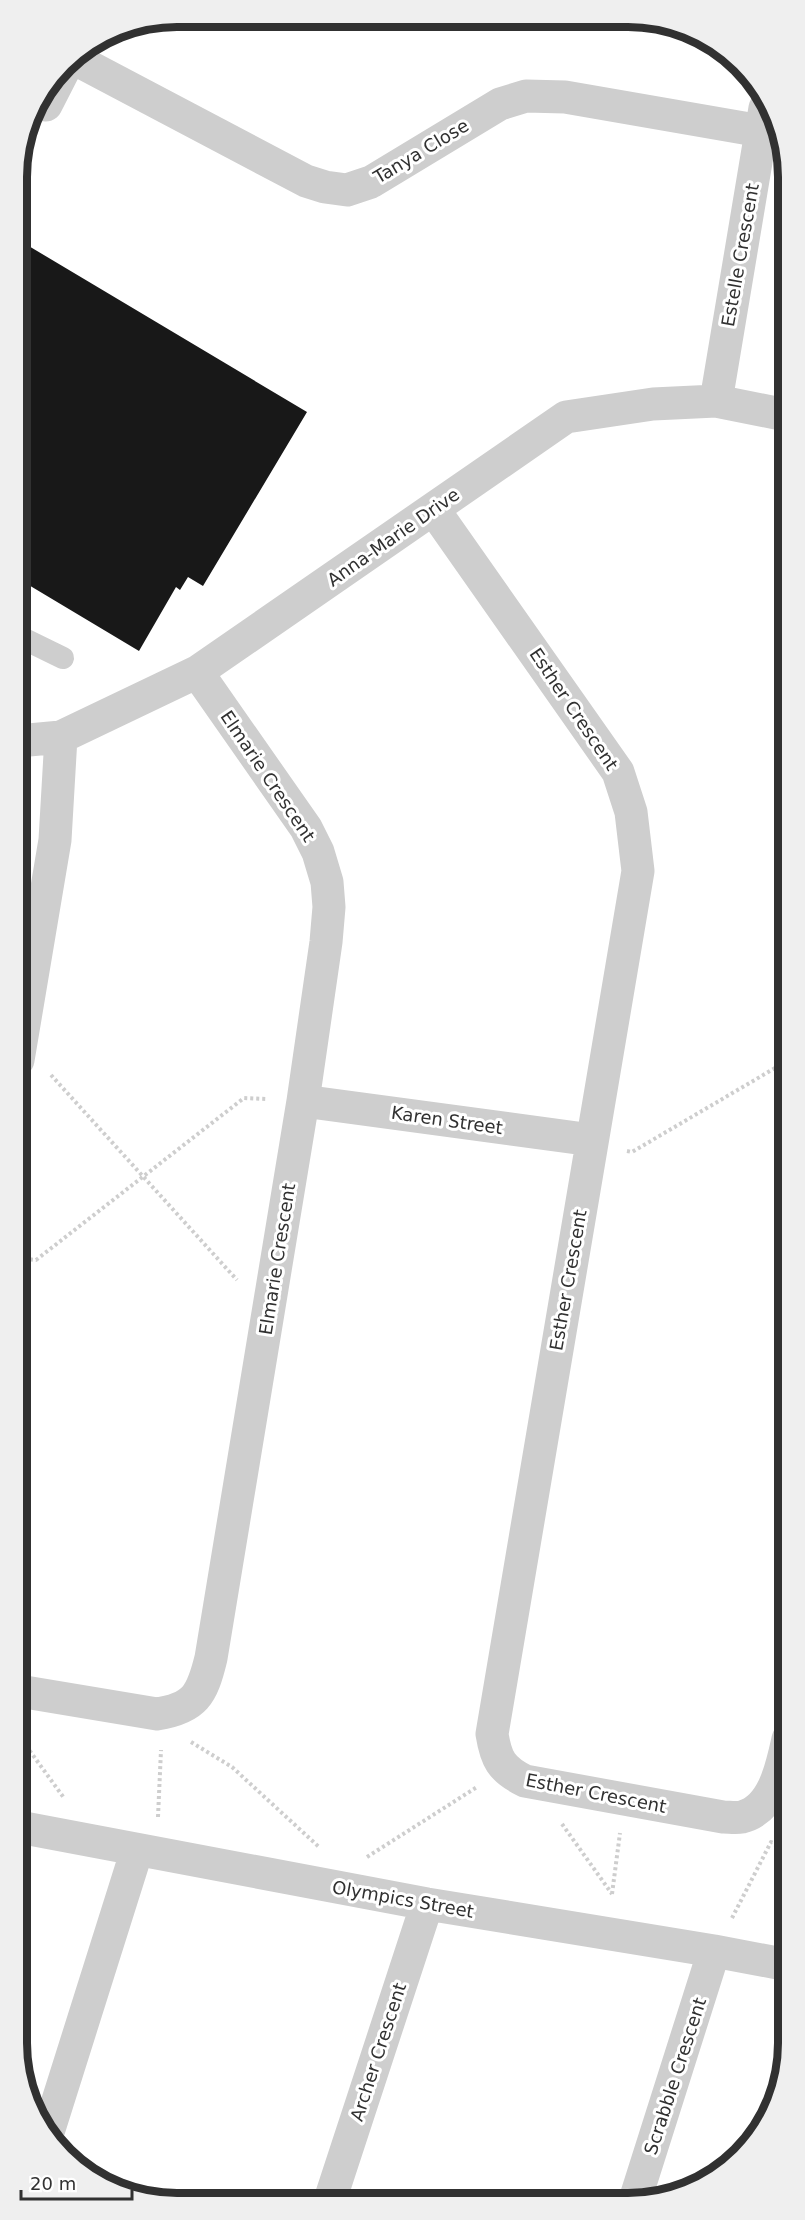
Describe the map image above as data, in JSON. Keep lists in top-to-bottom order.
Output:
{
  "streets": {
    "street": [
      "Tanya Close",
      "Estelle Crescent",
      "Anna-Marie Drive",
      "Esther Crescent",
      "Elmarie Crescent",
      "Karen Street",
      "Olympics Street",
      "Archer Crescent",
      "Scrabble Crescent"
    ]
  },
  "crossings": [
    ["Tanya Close", "Estelle Crescent"],
    ["Estelle Crescent", "Anna-Marie Drive"],
    ["Anna-Marie Drive", "Esther Crescent"],
    ["Anna-Marie Drive", "Elmarie Crescent"],
    ["Esther Crescent", "Karen Street"],
    ["Elmarie Crescent", "Karen Street"],
    ["Olympics Street", "Archer Crescent"],
    ["Olympics Street", "Scrabble Crescent"]
  ],
  "scale_bar": "20 m"
}
